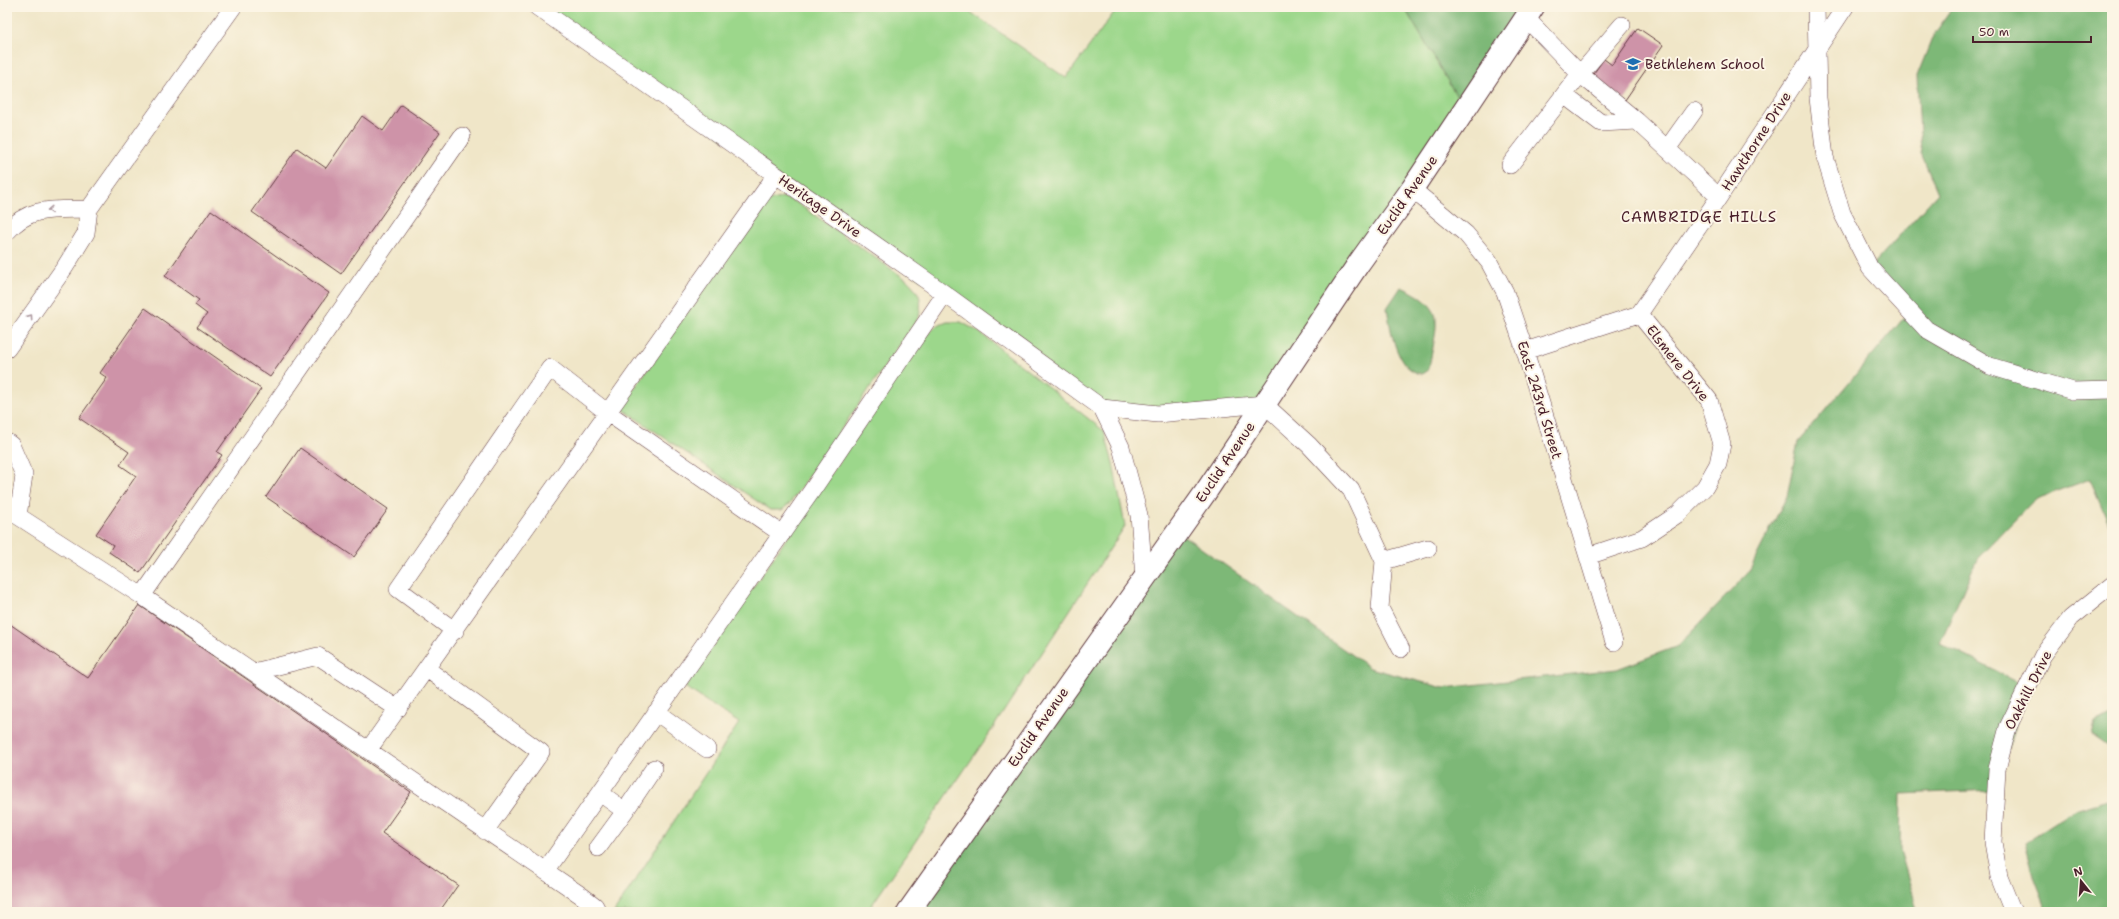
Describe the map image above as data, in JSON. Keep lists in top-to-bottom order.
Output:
{
  "streets": {
    "main road": ["Euclid Avenue"],
    "street": [
      "Hawthorne Drive",
      "Heritage Drive",
      "Elsmere Drive",
      "East 243rd Street",
      "Oakhill Drive"
    ]
  },
  "crossings": [
    ["Hawthorne Drive", "Elsmere Drive"],
    ["Euclid Avenue", "Heritage Drive"],
    ["Euclid Avenue", "East 243rd Street"],
    ["Elsmere Drive", "East 243rd Street"]
  ],
  "districts": ["CAMBRIDGE HILLS"],
  "places": {
    "school or university": ["Bethlehem School"]
  },
  "scale_bar": "50 m",
  "north": "top"
}
